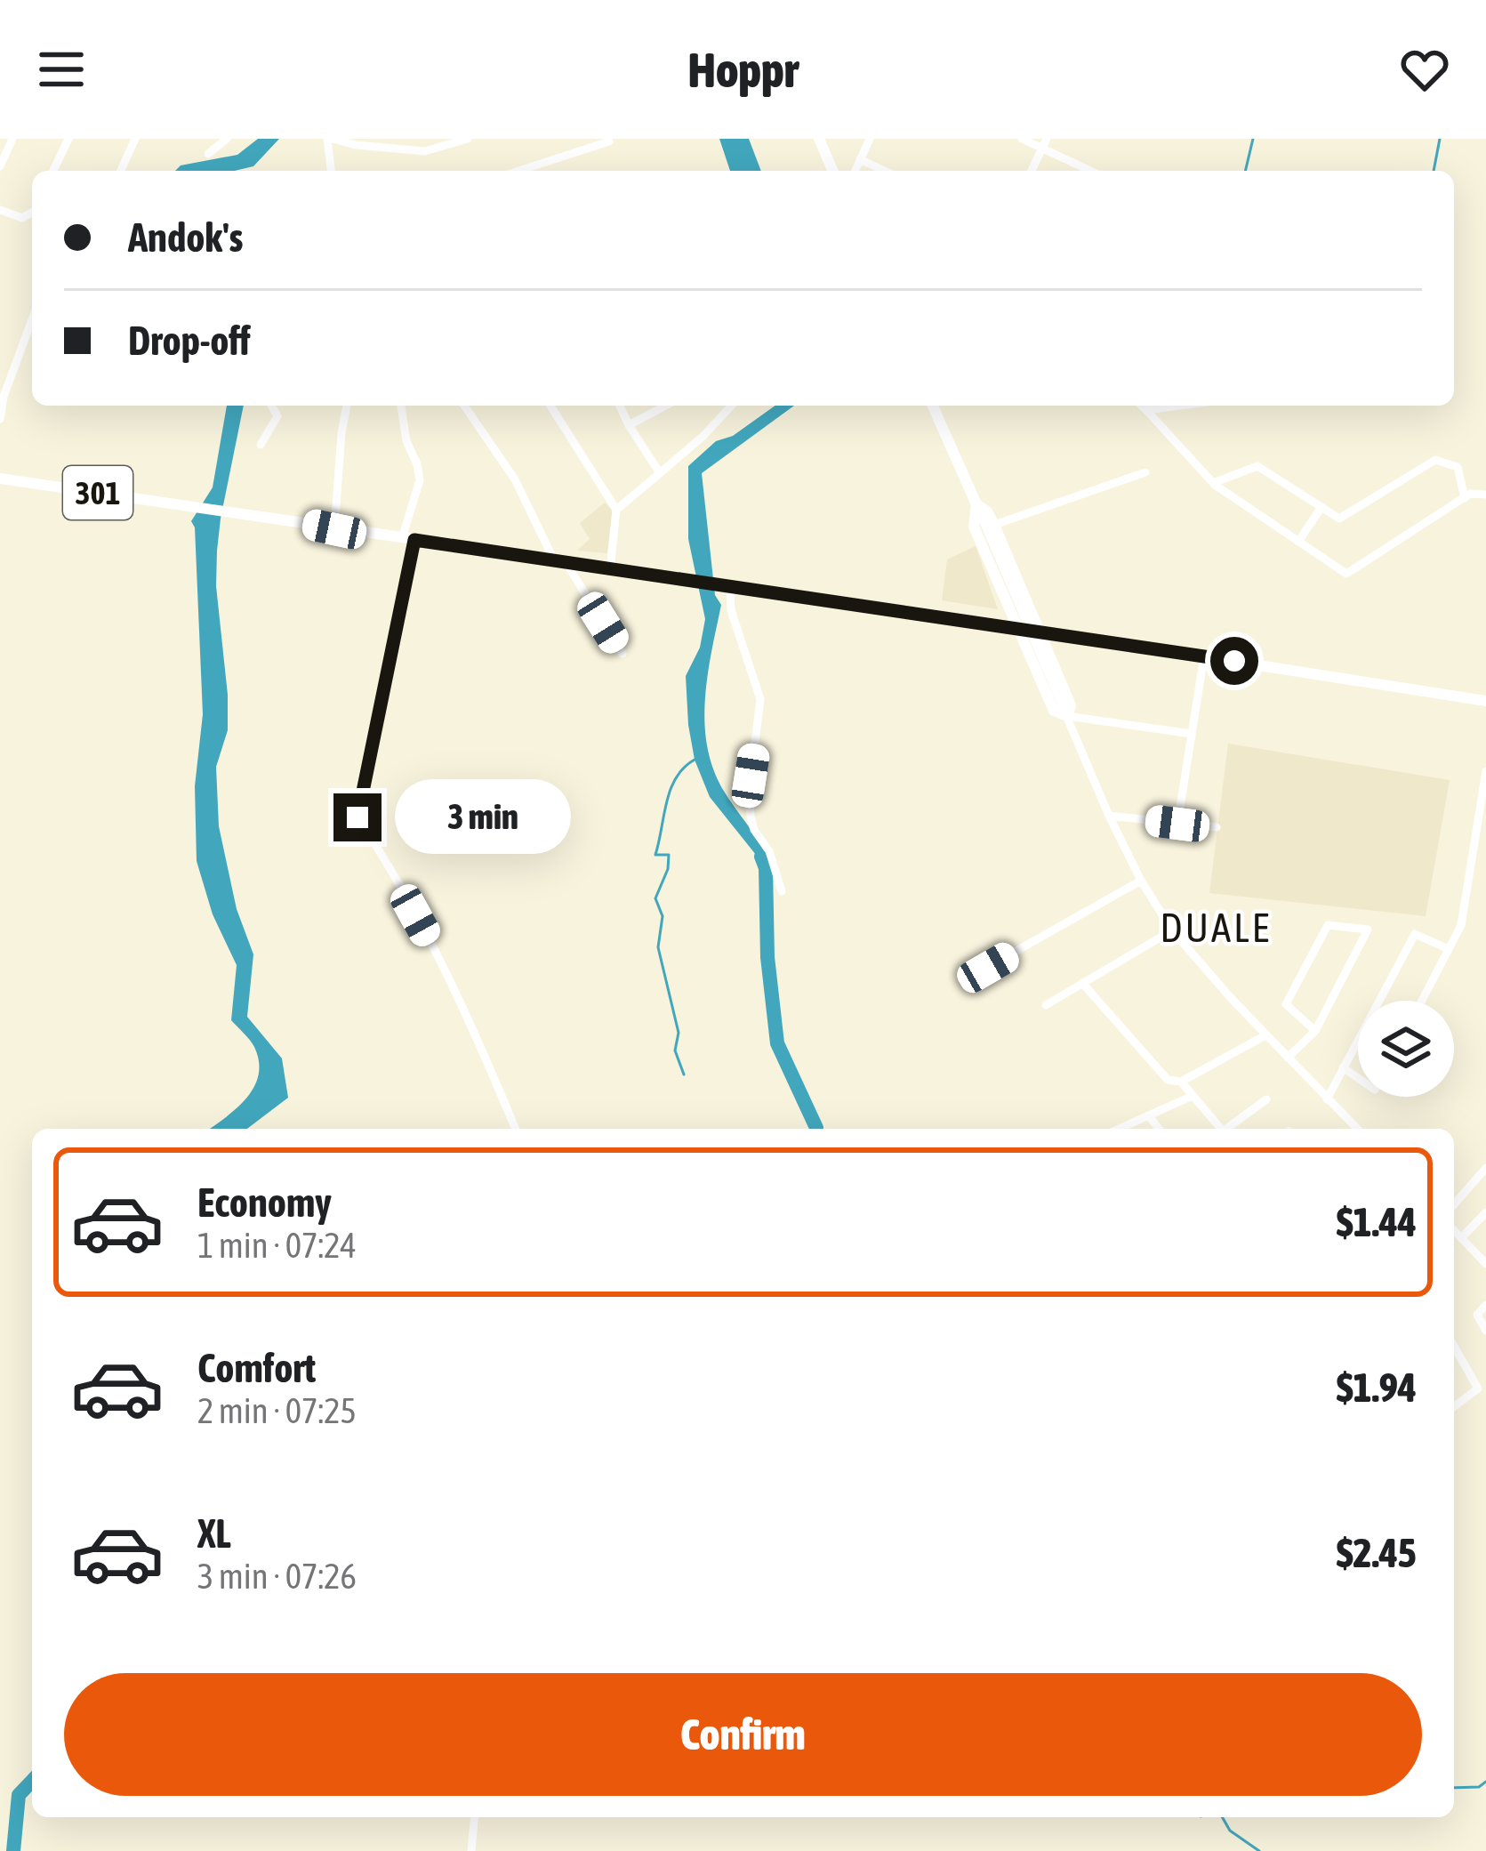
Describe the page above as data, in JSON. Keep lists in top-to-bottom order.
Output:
{
  "streets": {
    "main road": ["301"]
  },
  "districts": ["DUALE"],
  "page": {
    "header": "Hoppr",
    "banner": ["Andok's", "Drop-off"],
    "bubble": "3 min",
    "list": [
      {
        "name": "Economy",
        "note": "1 min · 07:24",
        "value": "$1.44"
      },
      {
        "name": "Comfort",
        "note": "2 min · 07:25",
        "value": "$1.94"
      },
      {
        "name": "XL",
        "note": "3 min · 07:26",
        "value": "$2.45"
      }
    ],
    "buttons": "Confirm"
  }
}
